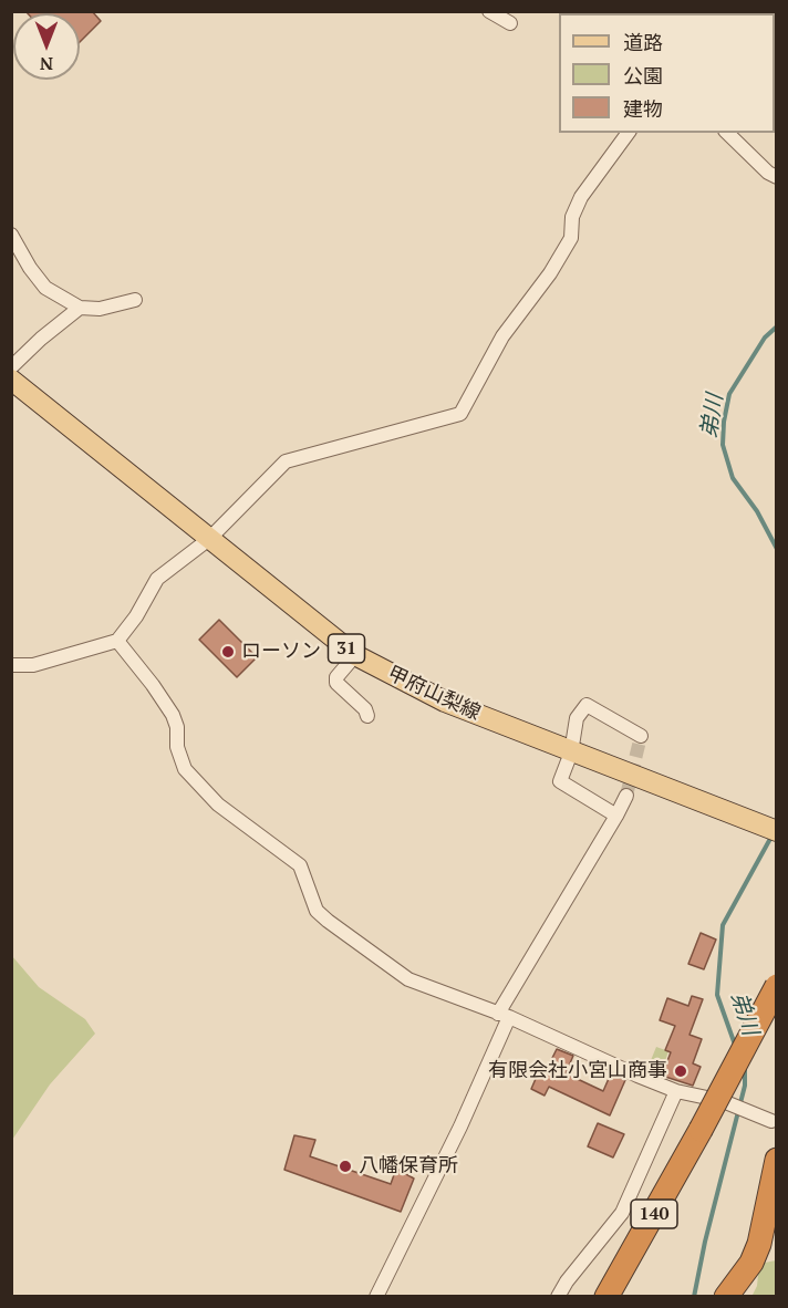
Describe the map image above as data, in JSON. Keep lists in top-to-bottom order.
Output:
{
  "streets": {
    "highway": ["140"],
    "main road": ["31", "甲府山梨線"]
  },
  "water": ["弟川"],
  "places": ["ローソン", "有限会社小宮山商事", "八幡保育所"],
  "legend": ["道路", "公園", "建物"],
  "north": "bottom"
}
